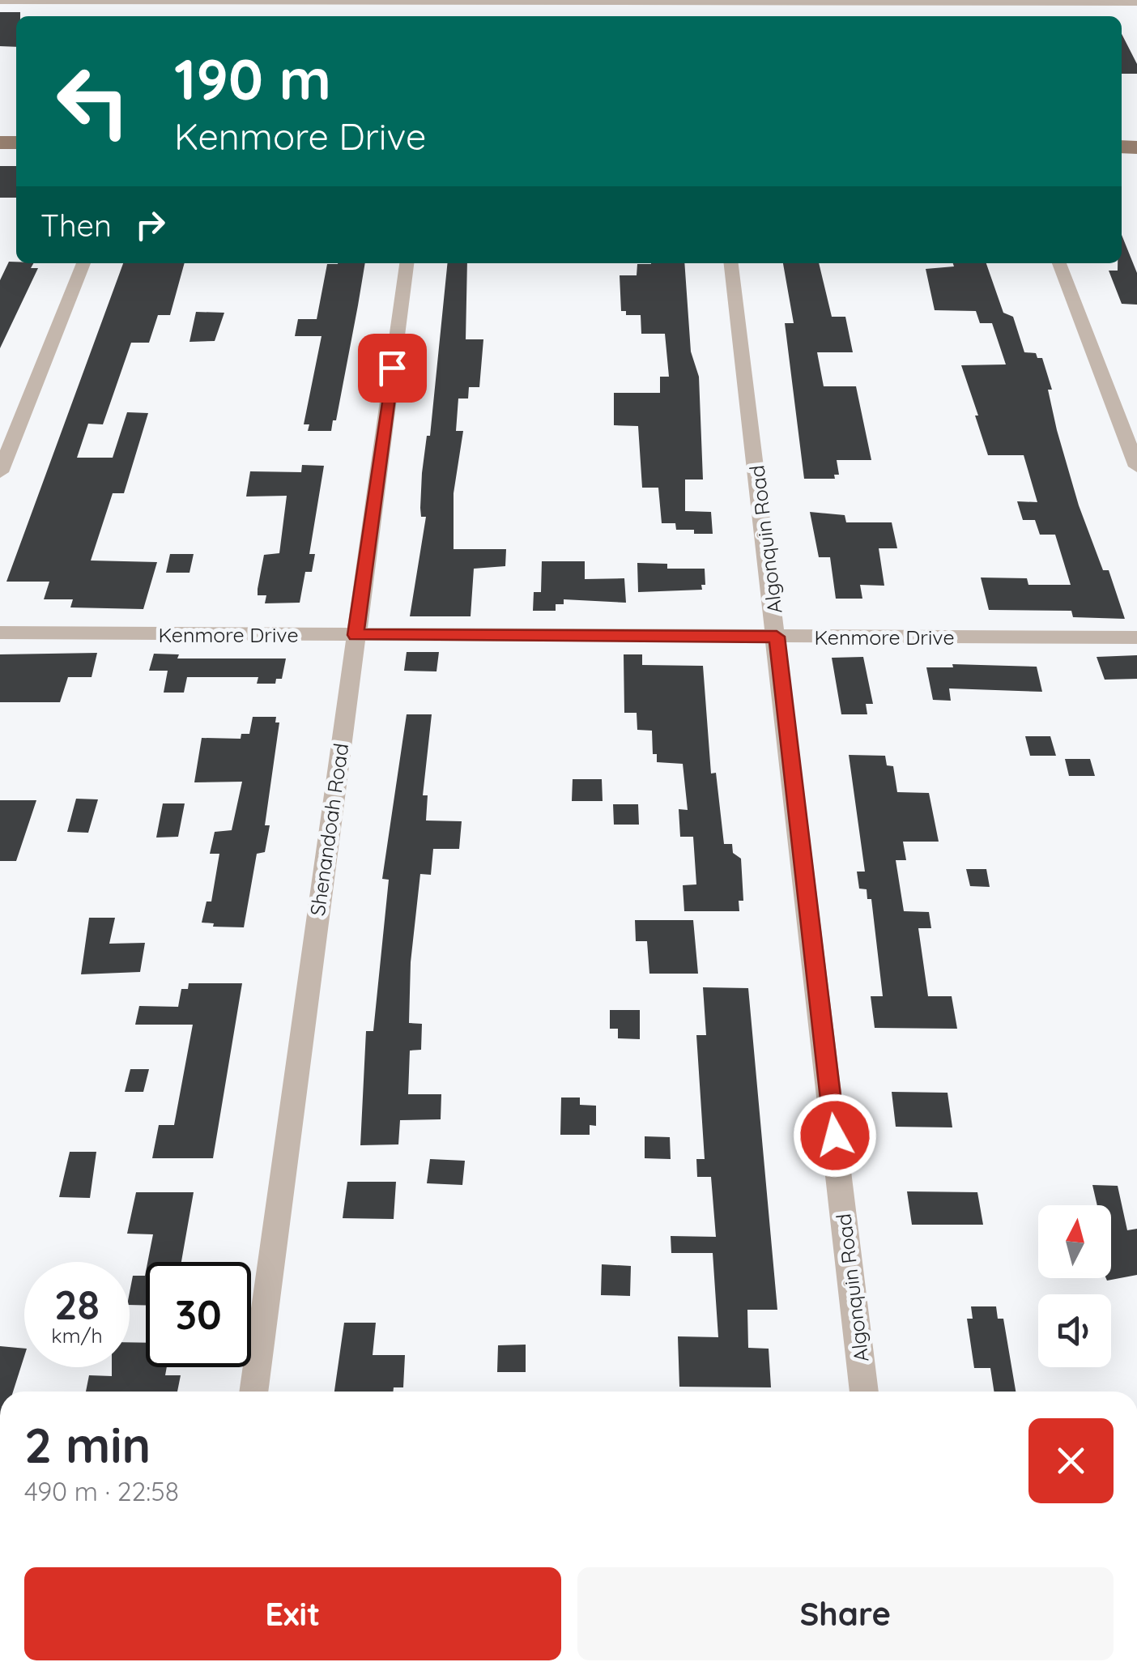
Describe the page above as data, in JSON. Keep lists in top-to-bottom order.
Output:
{
  "streets": {
    "street": ["Algonquin Road", "Kenmore Drive", "Shenandoah Road"]
  },
  "crossings": [
    ["Algonquin Road", "Kenmore Drive"],
    ["Kenmore Drive", "Shenandoah Road"]
  ],
  "north": "top",
  "page": {
    "turn": ["190 m", "Kenmore Drive"],
    "then": "Then",
    "speed": "28 km/h",
    "limit": "30",
    "heading": ["2 min", "490 m · 22:58"],
    "buttons": ["Exit", "Share"]
  }
}
